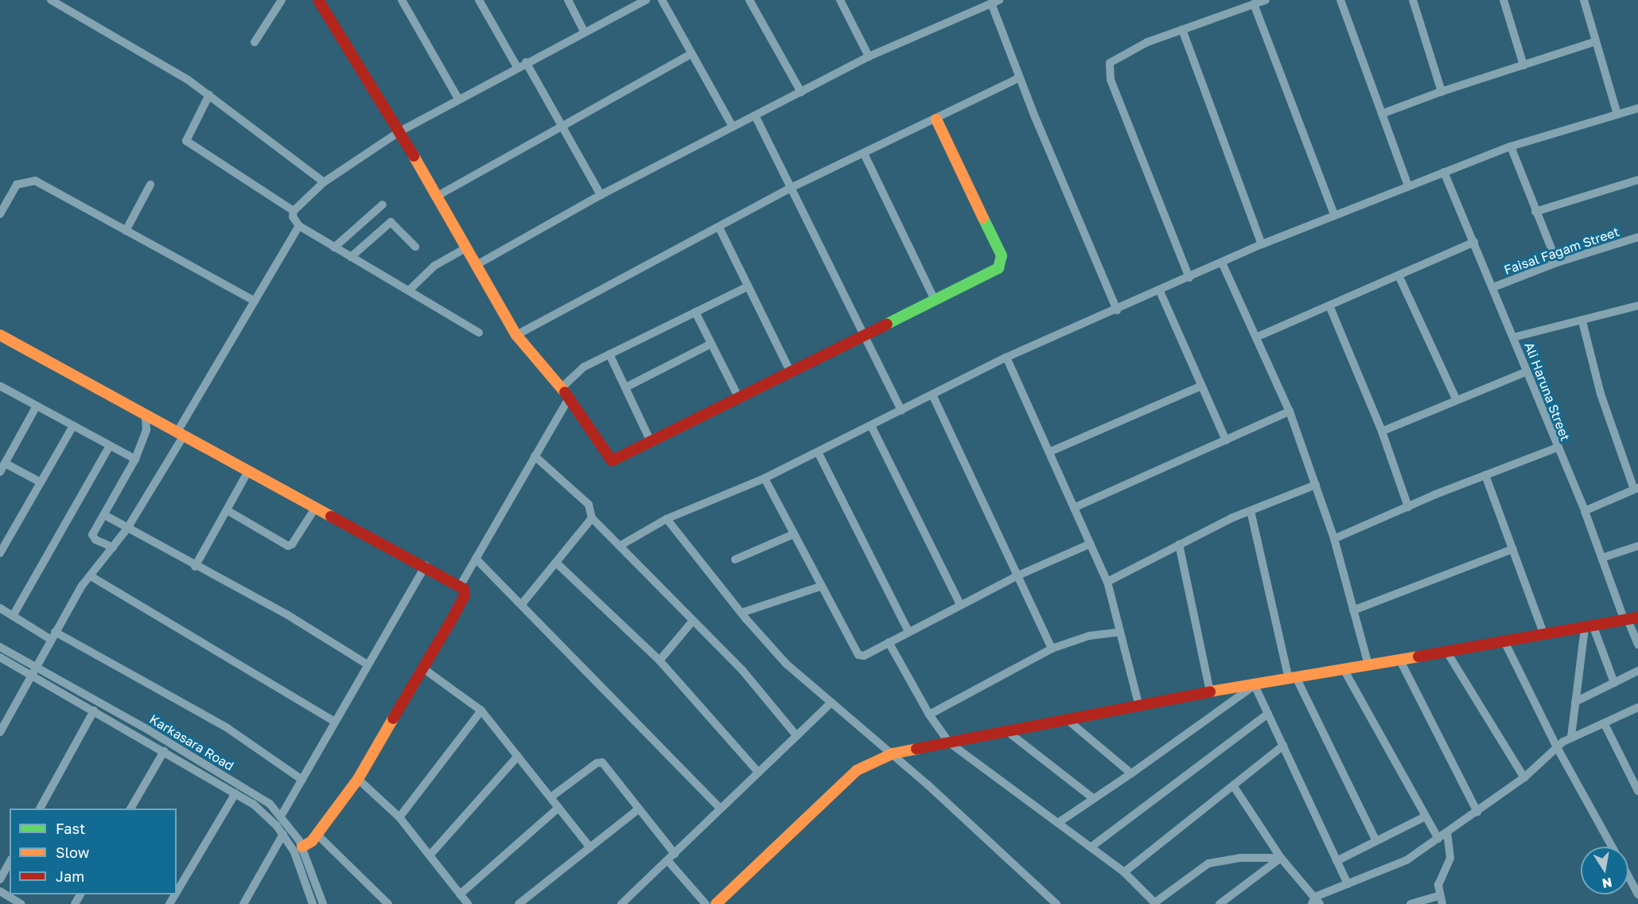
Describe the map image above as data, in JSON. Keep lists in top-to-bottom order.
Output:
{
  "streets": {
    "street": ["Faisal Fagam Street", "Ali Haruna Street", "Karkasara Road"]
  },
  "crossings": [
    ["Faisal Fagam Street", "Ali Haruna Street"]
  ],
  "legend": ["Fast", "Slow", "Jam"],
  "north": "bottom"
}
